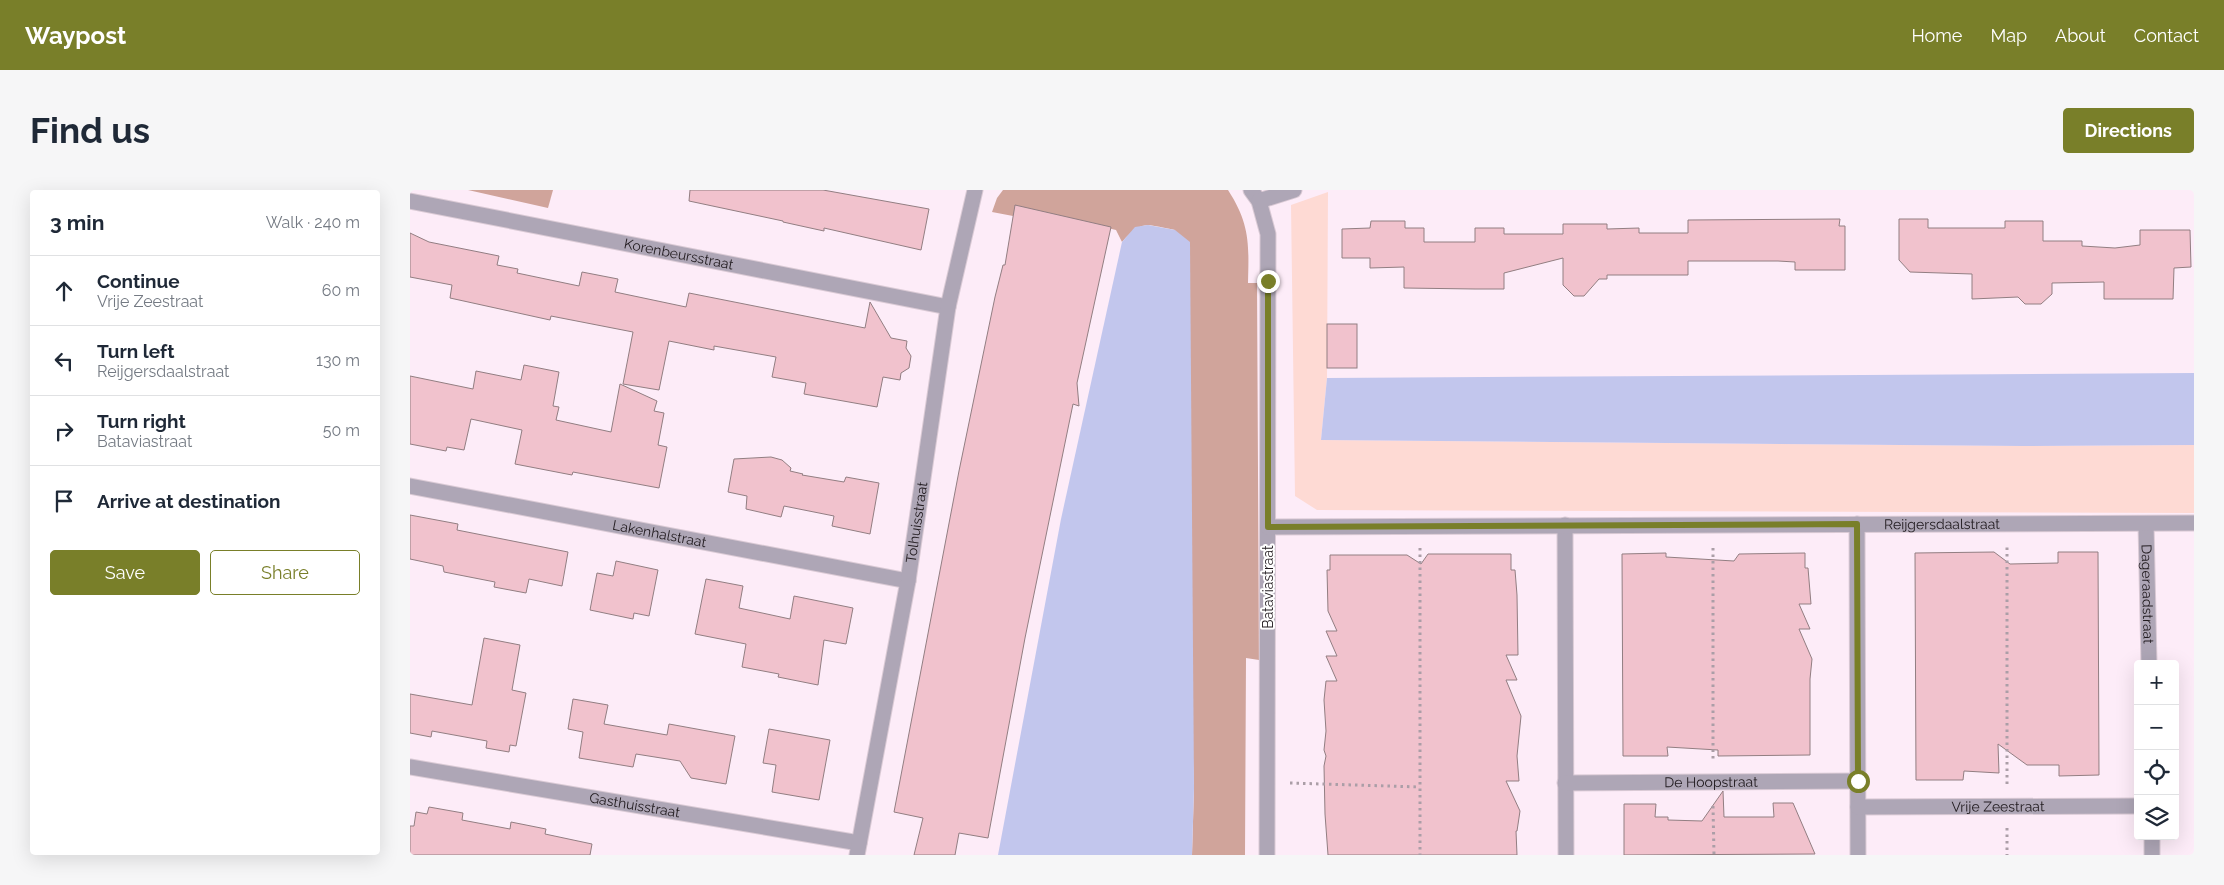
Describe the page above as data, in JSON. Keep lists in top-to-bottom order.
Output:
{
  "streets": {
    "street": [
      "Korenbeursstraat",
      "Tolhuisstraat",
      "Reijgersdaalstraat",
      "Lakenhalstraat",
      "Bataviastraat",
      "Dageraadstraat",
      "De Hoopstraat",
      "Gasthuisstraat",
      "Vrije Zeestraat"
    ]
  },
  "crossings": [
    ["Korenbeursstraat", "Tolhuisstraat"],
    ["Tolhuisstraat", "Lakenhalstraat"],
    ["Tolhuisstraat", "Gasthuisstraat"],
    ["Reijgersdaalstraat", "Bataviastraat"],
    ["Reijgersdaalstraat", "Dageraadstraat"]
  ],
  "page": {
    "header": "Waypost",
    "nav": [
      "Home",
      "Map",
      "About",
      "Contact"
    ],
    "buttons": [
      "Directions",
      ["Save", "Share"]
    ],
    "title": "Find us",
    "heading": ["3 min", "Walk · 240 m"],
    "list": [
      ["Continue", "Vrije Zeestraat", "60 m"],
      ["Turn left", "Reijgersdaalstraat", "130 m"],
      ["Turn right", "Bataviastraat", "50 m"],
      "Arrive at destination"
    ],
    "map_buttons": ["+", "−"]
  }
}
